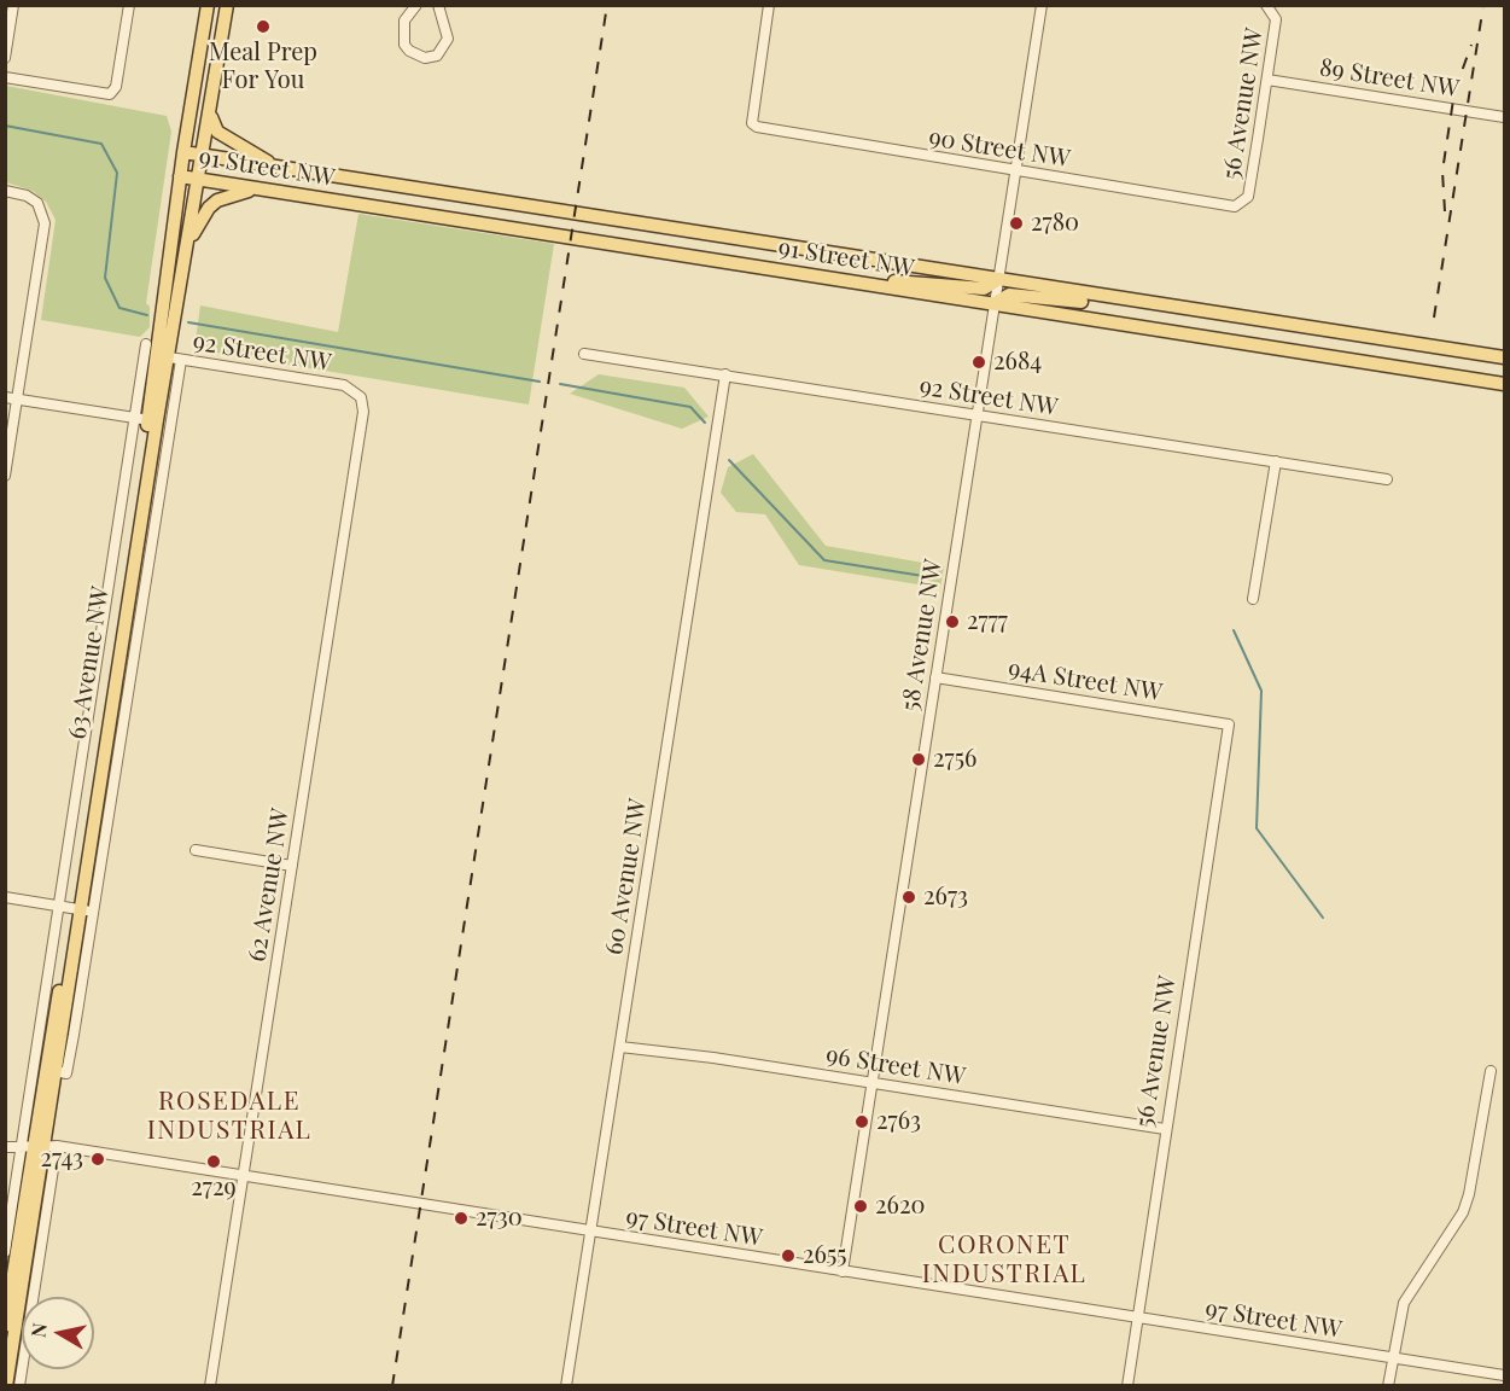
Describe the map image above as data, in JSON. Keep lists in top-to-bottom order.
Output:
{
  "streets": {
    "main road": ["91 Street NW", "63 Avenue NW"],
    "street": [
      "89 Street NW",
      "56 Avenue NW",
      "90 Street NW",
      "92 Street NW",
      "58 Avenue NW",
      "94A Street NW",
      "60 Avenue NW",
      "62 Avenue NW",
      "96 Street NW",
      "97 Street NW"
    ]
  },
  "crossings": [
    ["89 Street NW", "56 Avenue NW"],
    ["56 Avenue NW", "90 Street NW"],
    ["56 Avenue NW", "94A Street NW"],
    ["56 Avenue NW", "96 Street NW"],
    ["56 Avenue NW", "97 Street NW"],
    ["90 Street NW", "58 Avenue NW"],
    ["91 Street NW", "58 Avenue NW"],
    ["91 Street NW", "63 Avenue NW"],
    ["92 Street NW", "58 Avenue NW"],
    ["92 Street NW", "63 Avenue NW"],
    ["92 Street NW", "60 Avenue NW"],
    ["92 Street NW", "62 Avenue NW"],
    ["58 Avenue NW", "94A Street NW"],
    ["58 Avenue NW", "96 Street NW"],
    ["58 Avenue NW", "97 Street NW"],
    ["63 Avenue NW", "97 Street NW"],
    ["60 Avenue NW", "96 Street NW"],
    ["60 Avenue NW", "97 Street NW"],
    ["62 Avenue NW", "97 Street NW"]
  ],
  "districts": ["ROSEDALE INDUSTRIAL", "CORONET INDUSTRIAL"],
  "places": [
    "Meal Prep For You",
    "2780",
    "2684",
    "2777",
    "2756",
    "2673",
    "2763",
    "2743",
    "2729",
    "2620",
    "2730",
    "2655"
  ],
  "north": "left"
}
